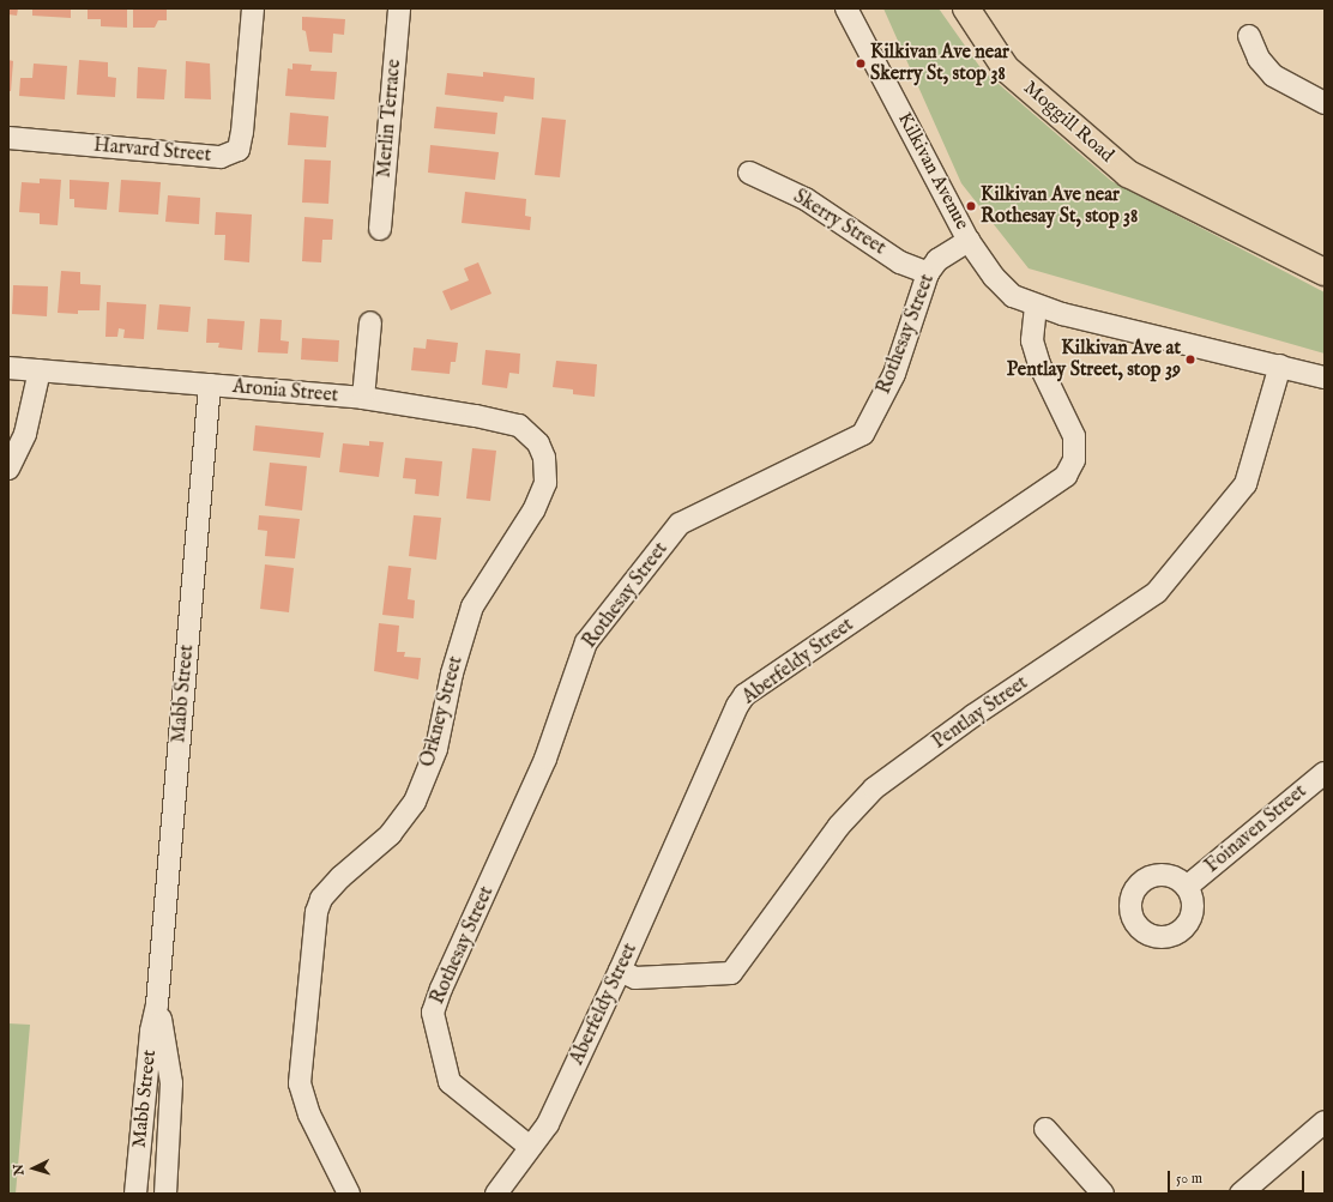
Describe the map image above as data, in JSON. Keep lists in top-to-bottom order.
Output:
{
  "streets": {
    "main road": ["Moggill Road"],
    "street": [
      "Merlin Terrace",
      "Harvard Street",
      "Kilkivan Avenue",
      "Skerry Street",
      "Rothesay Street",
      "Aronia Street",
      "Aberfeldy Street",
      "Mabb Street",
      "Orkney Street",
      "Pentlay Street",
      "Foinaven Street"
    ]
  },
  "crossings": [
    ["Kilkivan Avenue", "Rothesay Street"],
    ["Kilkivan Avenue", "Aberfeldy Street"],
    ["Kilkivan Avenue", "Pentlay Street"],
    ["Skerry Street", "Rothesay Street"],
    ["Rothesay Street", "Aberfeldy Street"],
    ["Aronia Street", "Mabb Street"],
    ["Aronia Street", "Orkney Street"],
    ["Aberfeldy Street", "Pentlay Street"]
  ],
  "places": ["Kilkivan Ave near Skerry St, stop 38", "Kilkivan Ave near Rothesay St, stop 38", "Kilkivan Ave at Pentlay Street, stop 39"],
  "scale_bar": "50 m",
  "north": "left"
}
